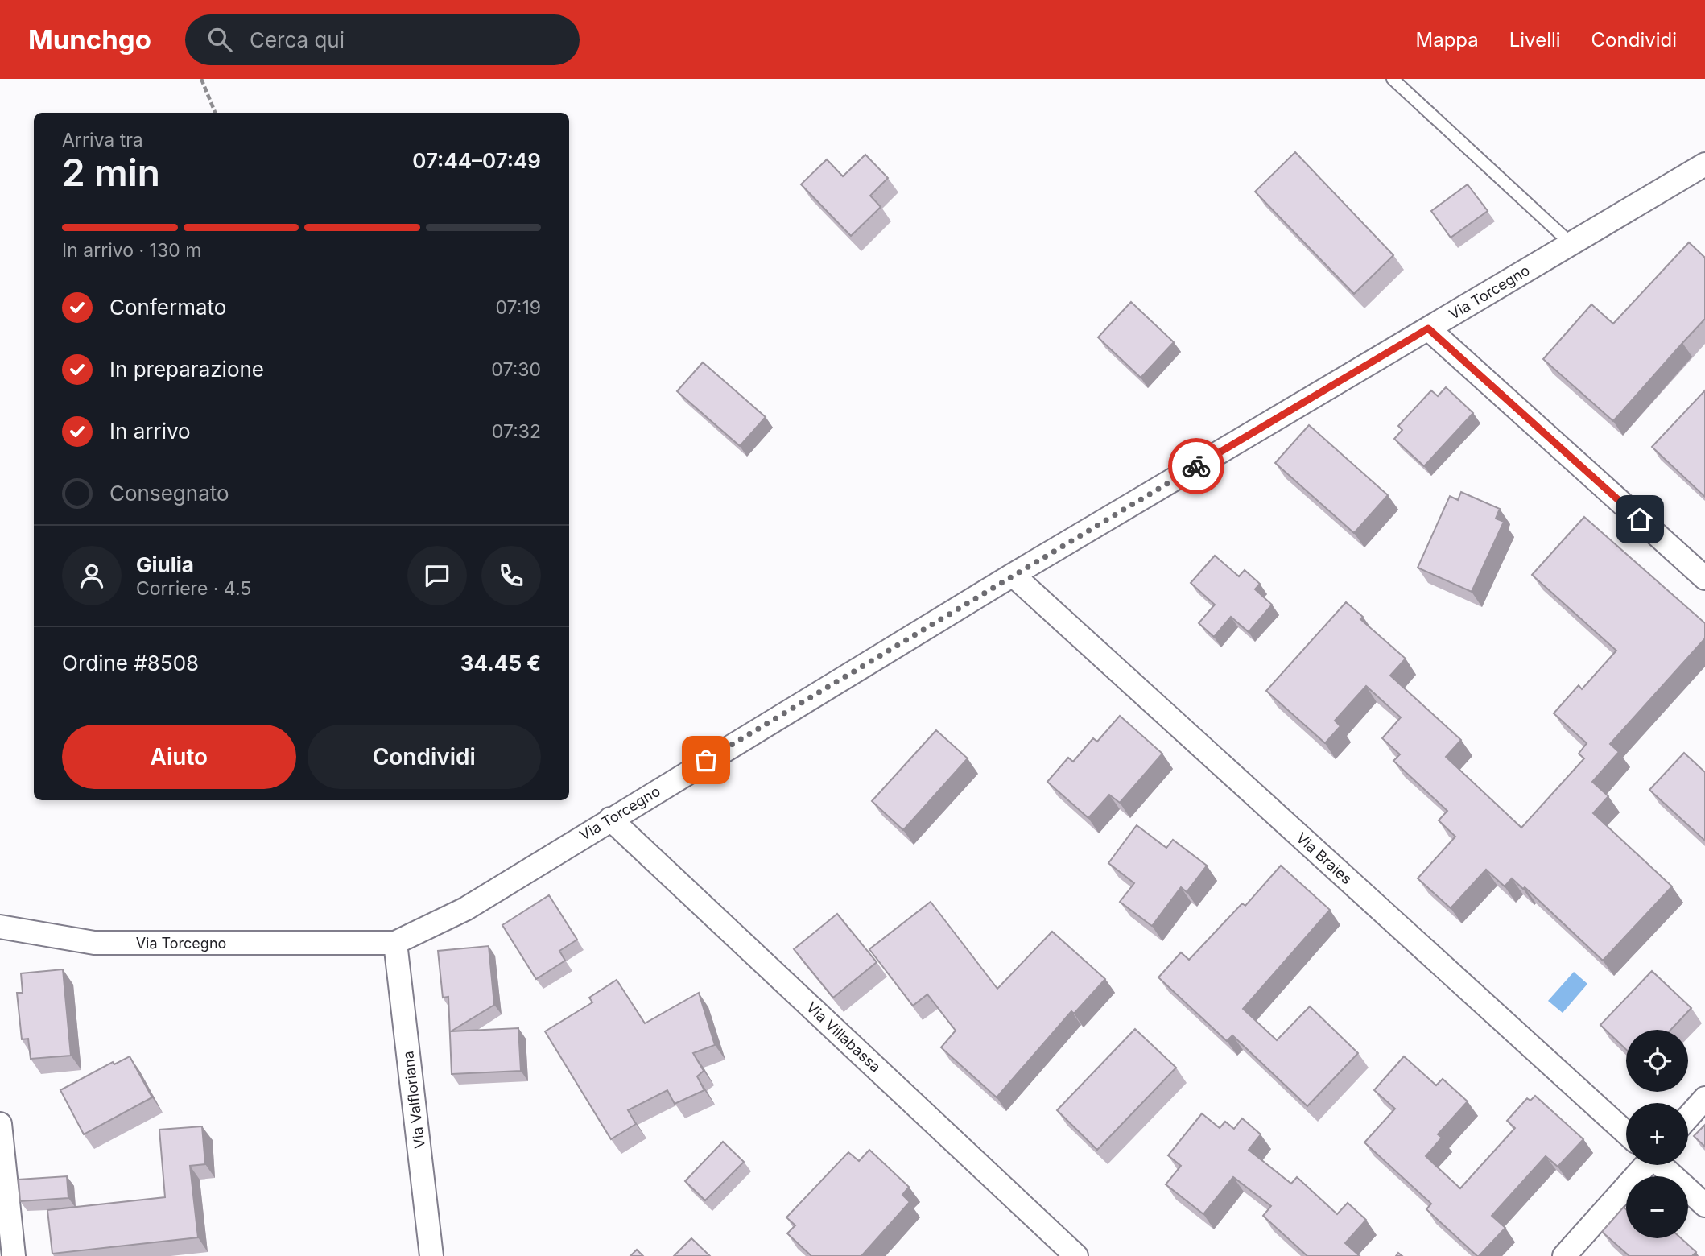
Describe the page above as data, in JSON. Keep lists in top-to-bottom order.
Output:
{
  "streets": {
    "street": [
      "Via Torcegno",
      "Via Braies",
      "Via Villabassa",
      "Via Valfloriana"
    ]
  },
  "crossings": [
    ["Via Torcegno", "Via Braies"],
    ["Via Torcegno", "Via Villabassa"],
    ["Via Torcegno", "Via Valfloriana"]
  ],
  "page": {
    "header": "Munchgo",
    "search": "Cerca qui",
    "nav": ["Mappa", "Livelli", "Condividi"],
    "heading": ["2 min", "Arriva tra", "07:44–07:49"],
    "panel": [
      "Giulia",
      "Corriere · 4.5",
      "Ordine #8508",
      "34.45 €"
    ],
    "bar": "In arrivo · 130 m",
    "list": [
      ["Confermato", "07:19"],
      ["In preparazione", "07:30"],
      ["In arrivo", "07:32"],
      "Consegnato"
    ],
    "buttons": ["Aiuto", "Condividi"],
    "map_buttons": ["+", "−"]
  }
}
